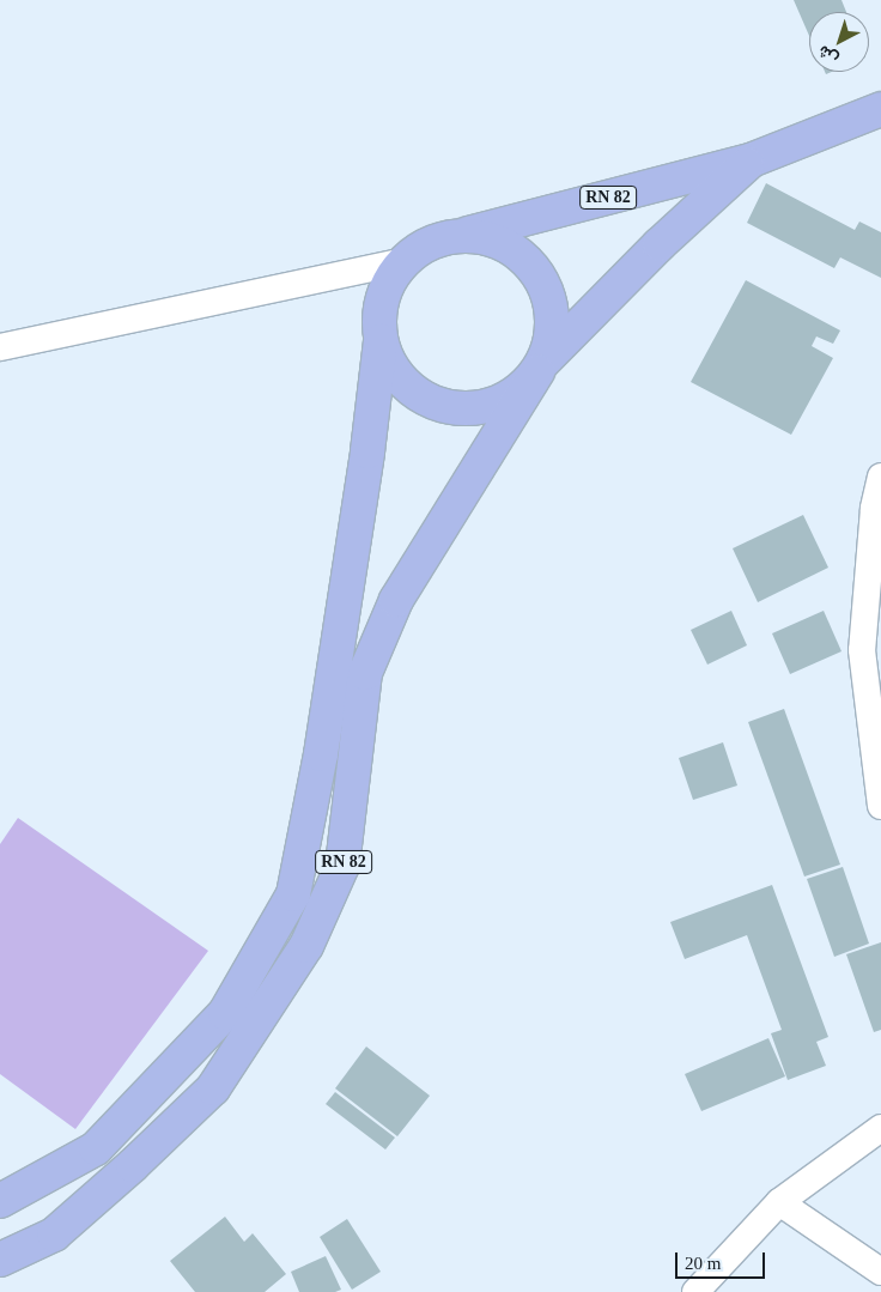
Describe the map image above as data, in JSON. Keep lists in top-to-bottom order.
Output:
{
  "streets": {
    "main road": ["RN 82"]
  },
  "scale_bar": "20 m",
  "north": "bottom left"
}
